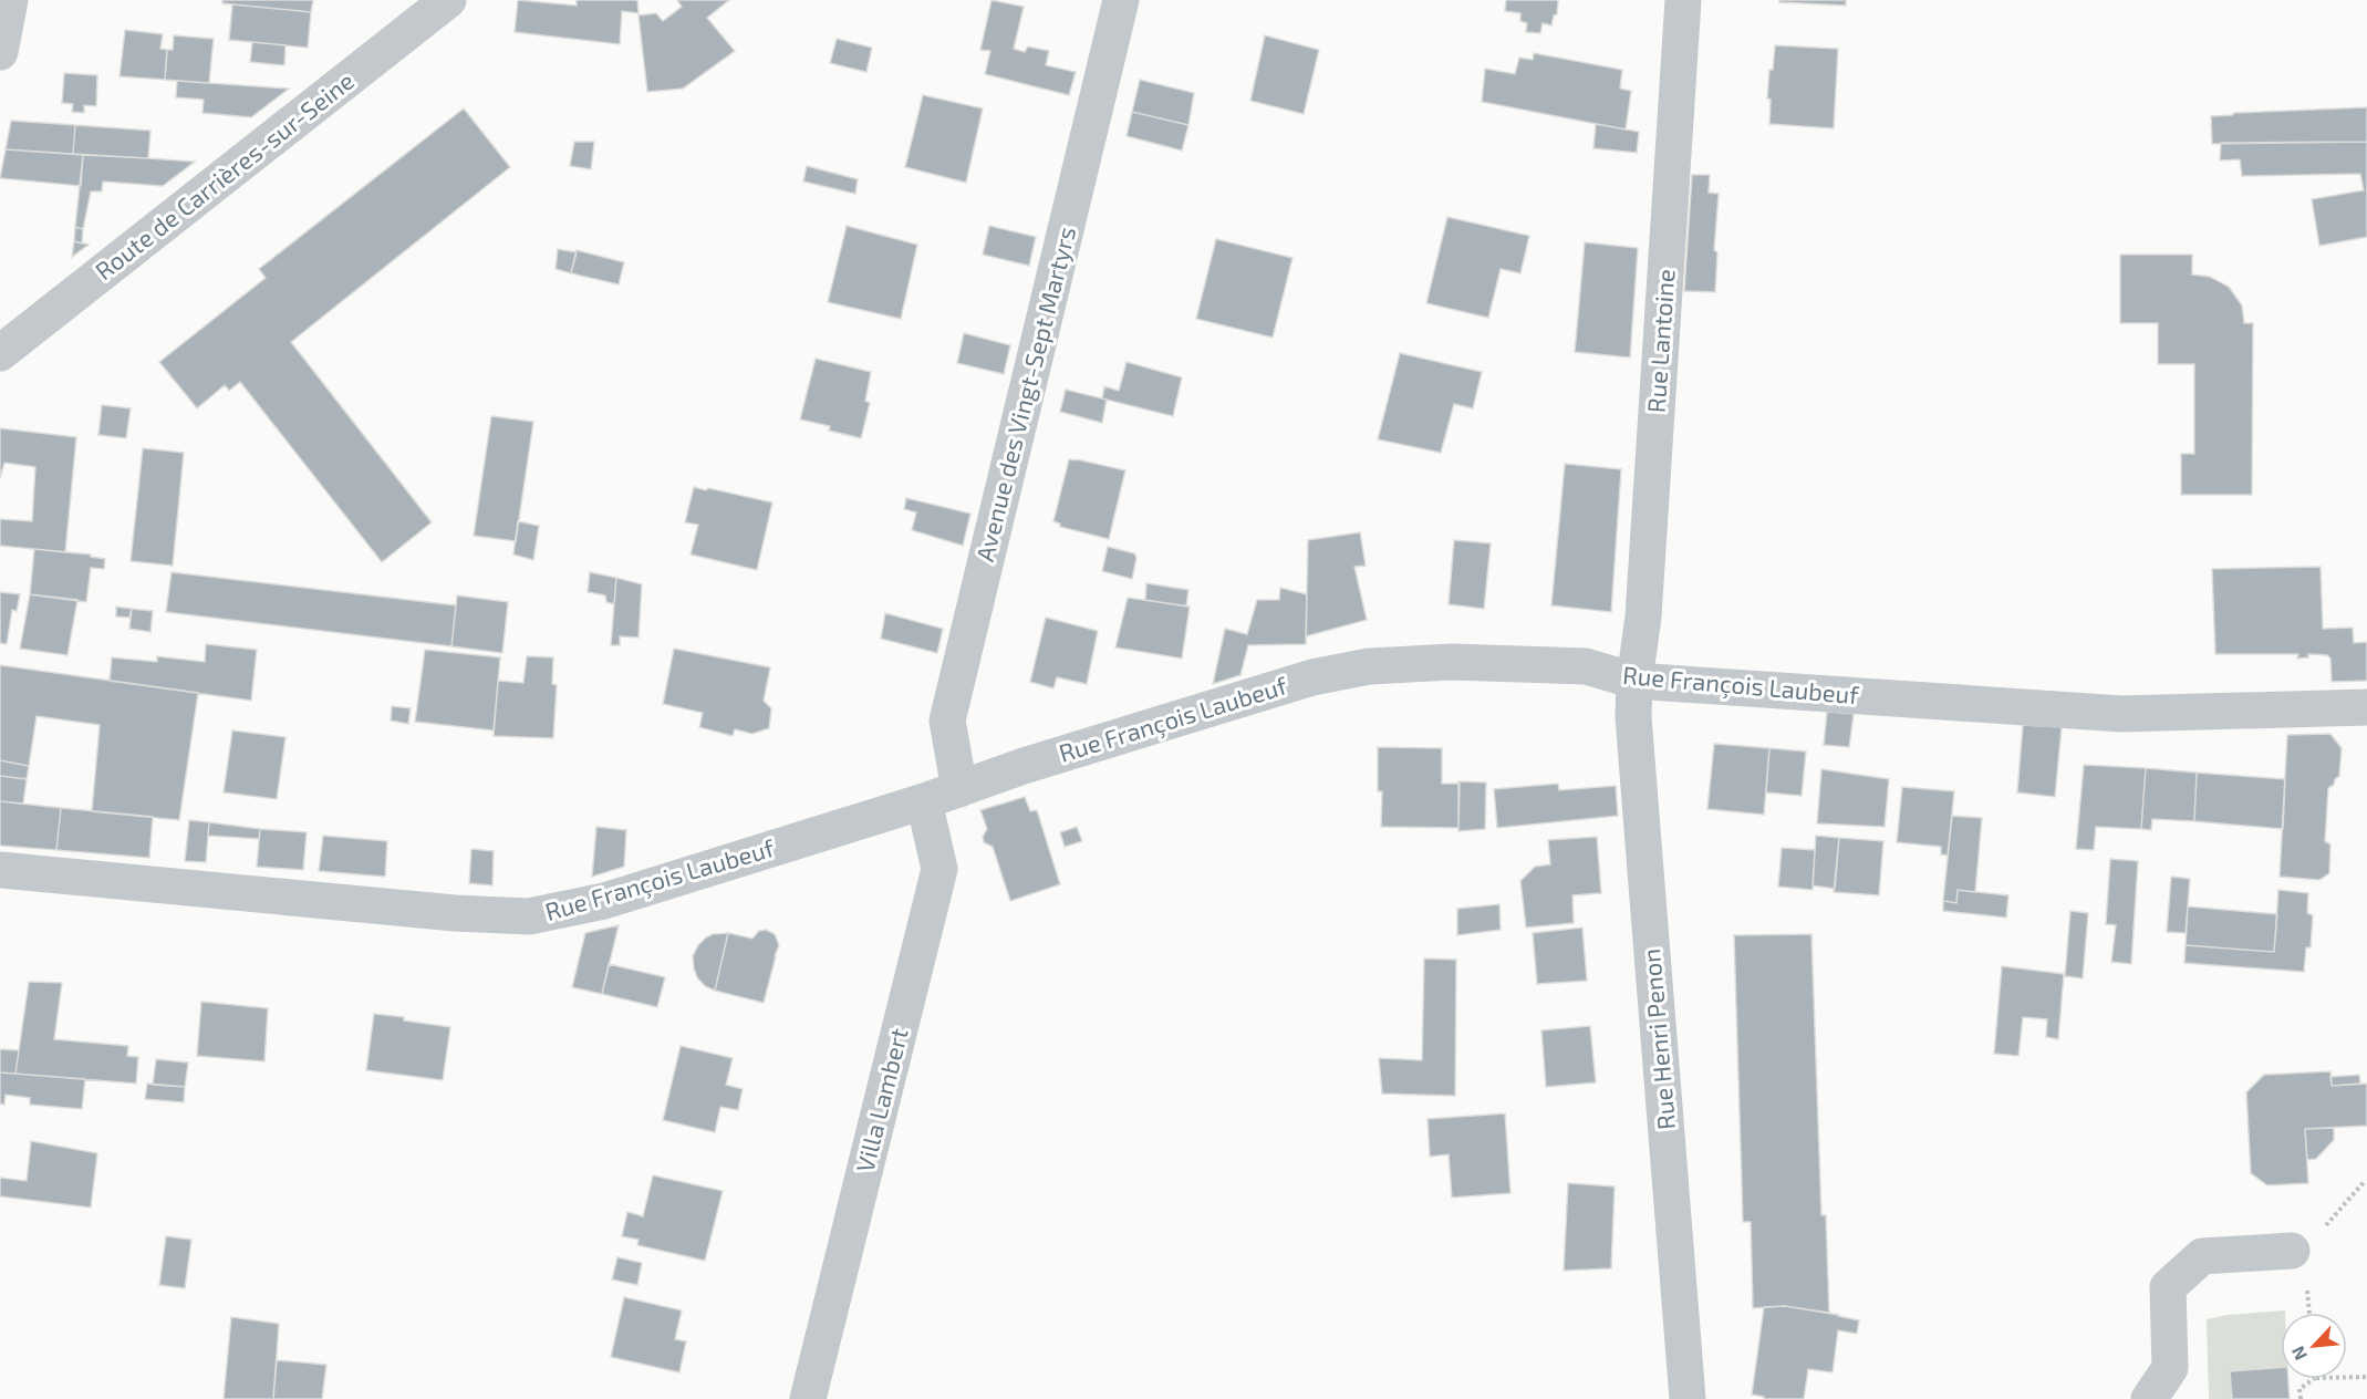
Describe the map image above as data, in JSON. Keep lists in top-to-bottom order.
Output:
{
  "streets": {
    "street": [
      "Route de Carrières-sur-Seine",
      "Rue Lantoine",
      "Avenue des Vingt-Sept Martyrs",
      "Rue François Laubeuf",
      "Rue Henri Penon",
      "Villa Lambert"
    ]
  },
  "crossings": [
    ["Rue Lantoine", "Rue François Laubeuf"],
    ["Rue Lantoine", "Rue Henri Penon"],
    ["Avenue des Vingt-Sept Martyrs", "Rue François Laubeuf"],
    ["Rue François Laubeuf", "Rue Henri Penon"],
    ["Rue François Laubeuf", "Villa Lambert"]
  ],
  "north": "bottom left"
}
